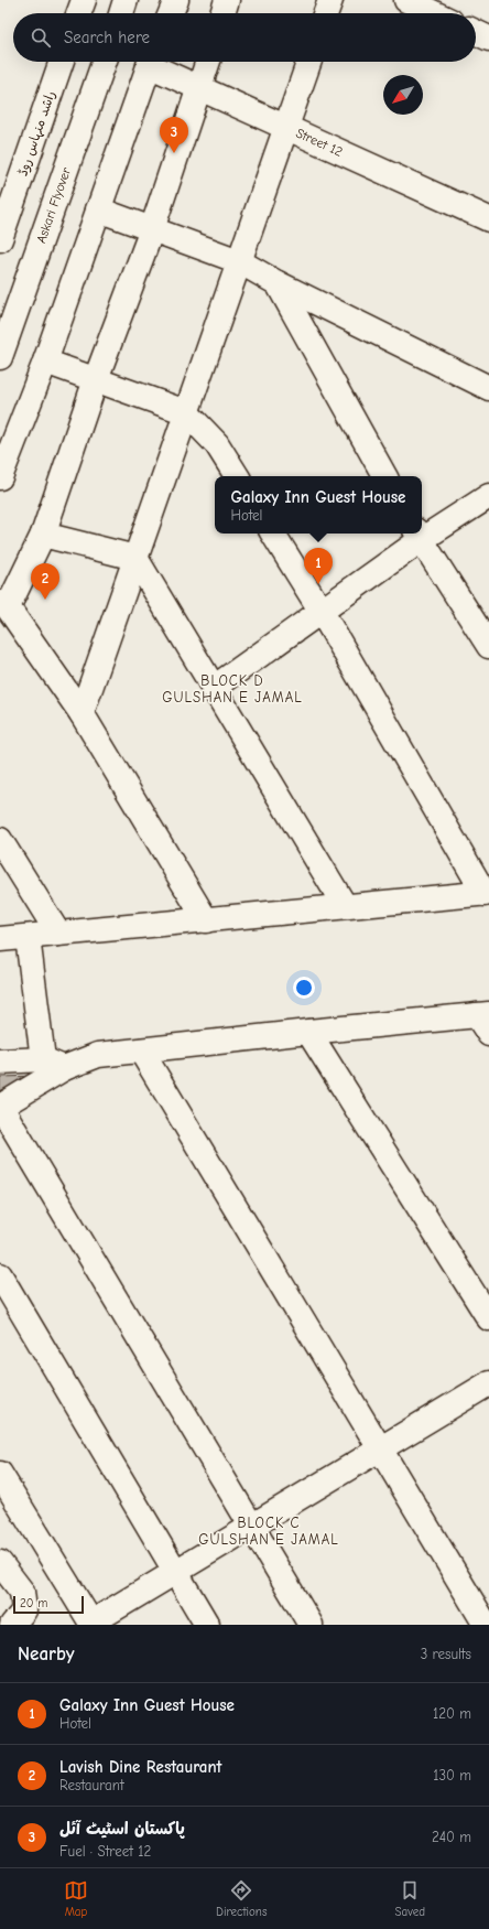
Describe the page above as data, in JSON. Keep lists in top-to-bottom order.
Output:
{
  "streets": {
    "street": ["راشد منہاس روڈ", "Street 12", "Askari Flyover"]
  },
  "districts": ["BLOCK D GULSHAN E JAMAL", "BLOCK C GULSHAN E JAMAL"],
  "scale_bar": "20 m",
  "north": "bottom left",
  "page": {
    "search": "Search here",
    "pins": ["3", "1", "2"],
    "popup": ["Galaxy Inn Guest House", "Hotel"],
    "scale": "20 m",
    "heading": ["Nearby", "3 results"],
    "list": [
      {
        "mark": "1",
        "name": "Galaxy Inn Guest House",
        "note": "Hotel",
        "value": "120 m"
      },
      {
        "mark": "2",
        "name": "Lavish Dine Restaurant",
        "note": "Restaurant",
        "value": "130 m"
      },
      {
        "mark": "3",
        "name": "پاکستان اسٹیٹ آئل",
        "note": "Fuel · Street 12",
        "value": "240 m"
      }
    ],
    "nav": ["Map", "Directions", "Saved"]
  }
}
